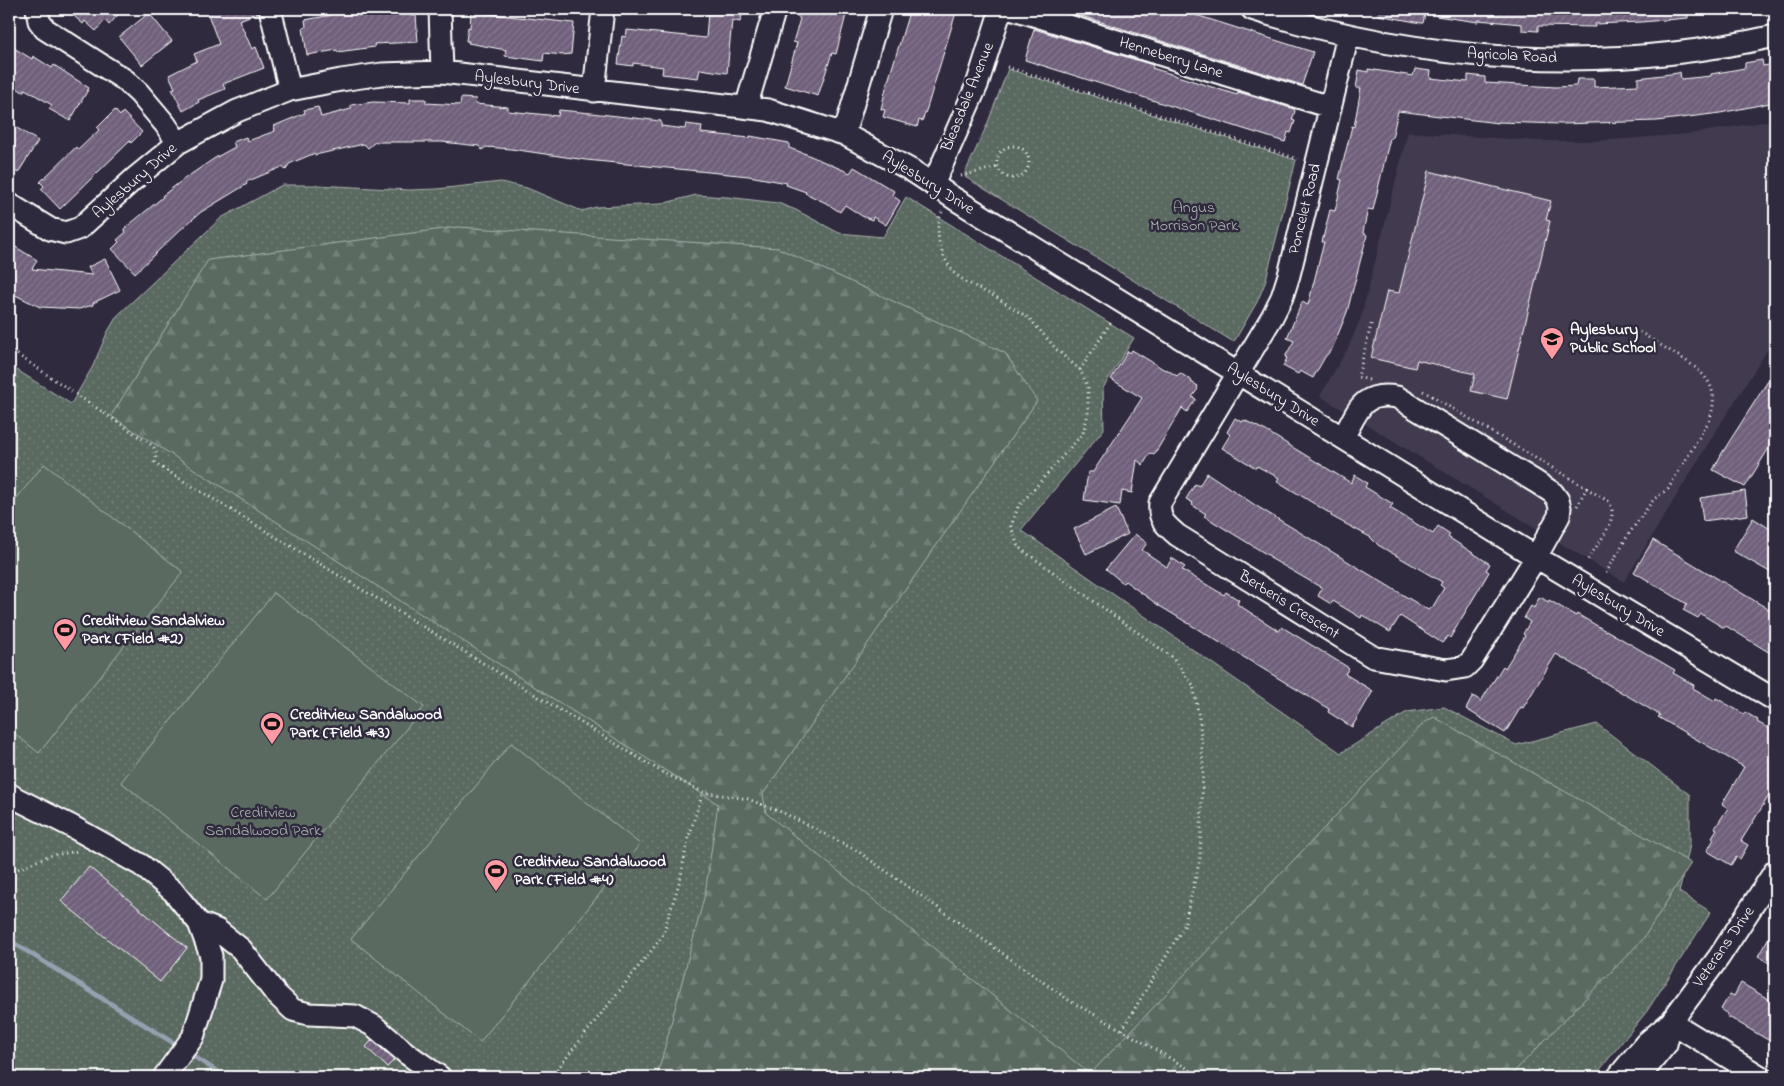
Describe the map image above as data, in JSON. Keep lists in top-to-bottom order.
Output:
{
  "streets": {
    "street": [
      "Agricola Road",
      "Henneberry Lane",
      "Aylesbury Drive",
      "Bleasdale Avenue",
      "Poncelet Road",
      "Berberis Crescent",
      "Veterans Drive"
    ]
  },
  "crossings": [
    ["Agricola Road", "Poncelet Road"],
    ["Henneberry Lane", "Poncelet Road"],
    ["Aylesbury Drive", "Bleasdale Avenue"],
    ["Aylesbury Drive", "Poncelet Road"],
    ["Aylesbury Drive", "Berberis Crescent"],
    ["Poncelet Road", "Berberis Crescent"]
  ],
  "parks": ["Angus Morrison Park", "Creditview Sandalwood Park"],
  "places": {
    "school or university": ["Aylesbury Public School"],
    "sports": ["Creditview Sandalview Park (Field #2)", "Creditview Sandalwood Park (Field #3)", "Creditview Sandalwood Park (Field #4)"]
  }
}
